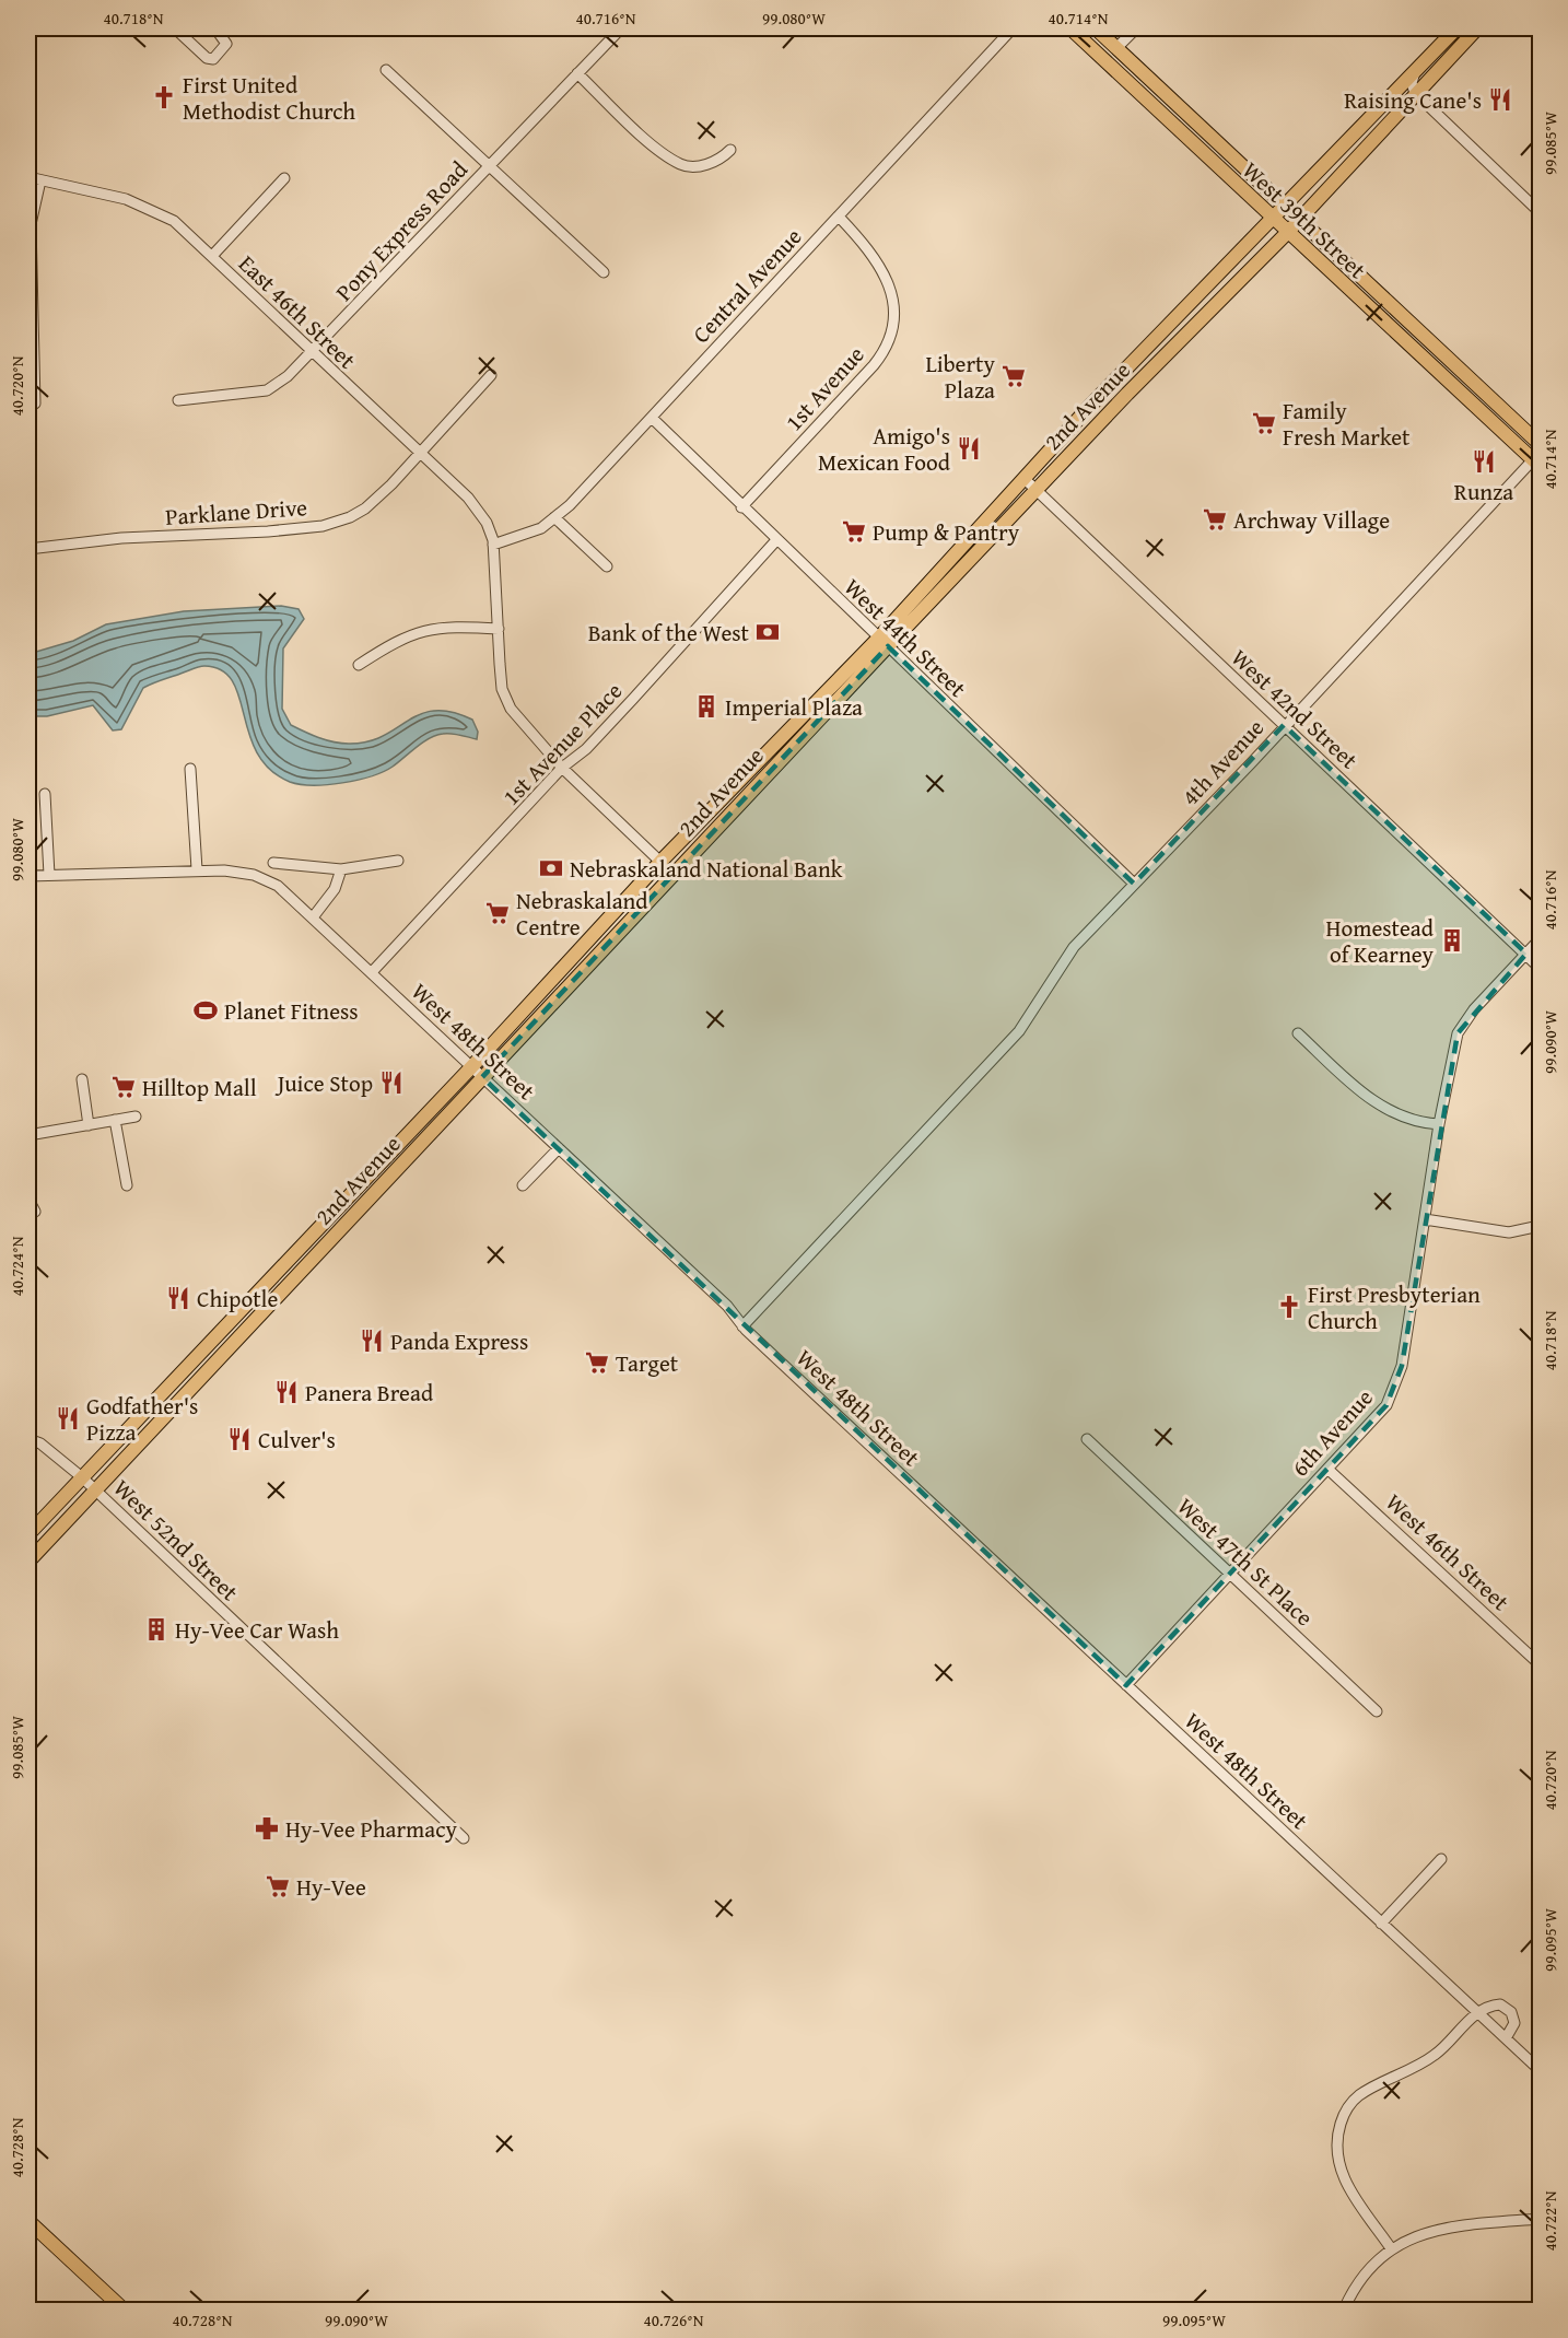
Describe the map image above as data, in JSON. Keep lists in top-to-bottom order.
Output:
{
  "streets": {
    "main road": ["West 39th Street", "2nd Avenue"],
    "street": [
      "Pony Express Road",
      "Central Avenue",
      "East 46th Street",
      "1st Avenue",
      "Parklane Drive",
      "West 44th Street",
      "West 42nd Street",
      "1st Avenue Place",
      "4th Avenue",
      "West 48th Street",
      "6th Avenue",
      "West 52nd Street",
      "West 46th Street",
      "West 47th St Place"
    ]
  },
  "crossings": [
    ["West 39th Street", "2nd Avenue"],
    ["West 39th Street", "4th Avenue"],
    ["Pony Express Road", "East 46th Street"],
    ["Central Avenue", "East 46th Street"],
    ["Central Avenue", "1st Avenue"],
    ["Central Avenue", "West 44th Street"],
    ["East 46th Street", "Parklane Drive"],
    ["1st Avenue", "West 44th Street"],
    ["2nd Avenue", "West 44th Street"],
    ["2nd Avenue", "West 42nd Street"],
    ["2nd Avenue", "West 48th Street"],
    ["2nd Avenue", "West 52nd Street"],
    ["West 44th Street", "1st Avenue Place"],
    ["West 44th Street", "4th Avenue"],
    ["West 42nd Street", "4th Avenue"],
    ["West 42nd Street", "6th Avenue"],
    ["1st Avenue Place", "West 48th Street"],
    ["4th Avenue", "West 48th Street"],
    ["West 48th Street", "6th Avenue"],
    ["6th Avenue", "West 46th Street"],
    ["6th Avenue", "West 47th St Place"]
  ],
  "places": {
    "church": ["First United Methodist Church", "First Presbyterian Church"],
    "restaurant": [
      "Raising Cane's",
      "Amigo's Mexican Food",
      "Runza",
      "Juice Stop",
      "Chipotle",
      "Panda Express",
      "Panera Bread",
      "Godfather's Pizza",
      "Culver's"
    ],
    "supermarket": [
      "Liberty Plaza",
      "Family Fresh Market",
      "Archway Village",
      "Pump & Pantry",
      "Nebraskaland Centre",
      "Hilltop Mall",
      "Target",
      "Hy-Vee"
    ],
    "bank": ["Bank of the West", "Nebraskaland National Bank"],
    "building": ["Imperial Plaza", "Homestead of Kearney", "Hy-Vee Car Wash"],
    "sports": ["Planet Fitness"],
    "pharmacy": ["Hy-Vee Pharmacy"]
  },
  "coordinates": [
    "40.718°N",
    "40.716°N",
    "99.080°W",
    "40.714°N",
    "99.085°W",
    "40.720°N",
    "99.090°W",
    "40.724°N",
    "99.095°W",
    "40.728°N",
    "40.722°N",
    "40.726°N"
  ]
}
